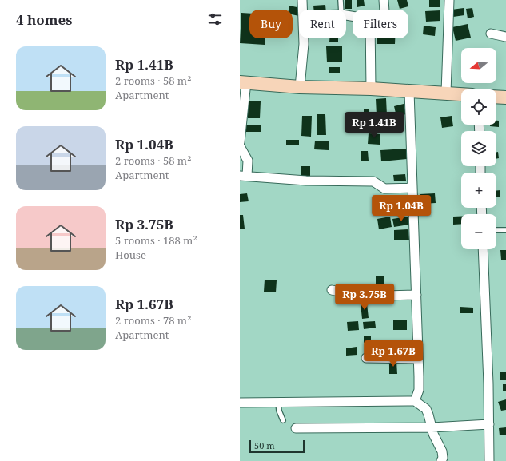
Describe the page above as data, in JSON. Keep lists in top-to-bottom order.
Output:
{
  "scale_bar": "50 m",
  "north": "left",
  "page": {
    "heading": "4 homes",
    "chip": ["Buy", "Rent", "Filters"],
    "list": [
      {
        "name": "Rp 1.41B",
        "note": "2 rooms · 58 m² · Apartment"
      },
      {
        "name": "Rp 1.04B",
        "note": "2 rooms · 58 m² · Apartment"
      },
      {
        "name": "Rp 3.75B",
        "note": "5 rooms · 188 m² · House"
      },
      {
        "name": "Rp 1.67B",
        "note": "2 rooms · 78 m² · Apartment"
      }
    ],
    "map_buttons": ["+", "−"],
    "price": [
      "Rp 1.41B",
      "Rp 1.04B",
      "Rp 3.75B",
      "Rp 1.67B"
    ],
    "scale": "50 m"
  }
}
